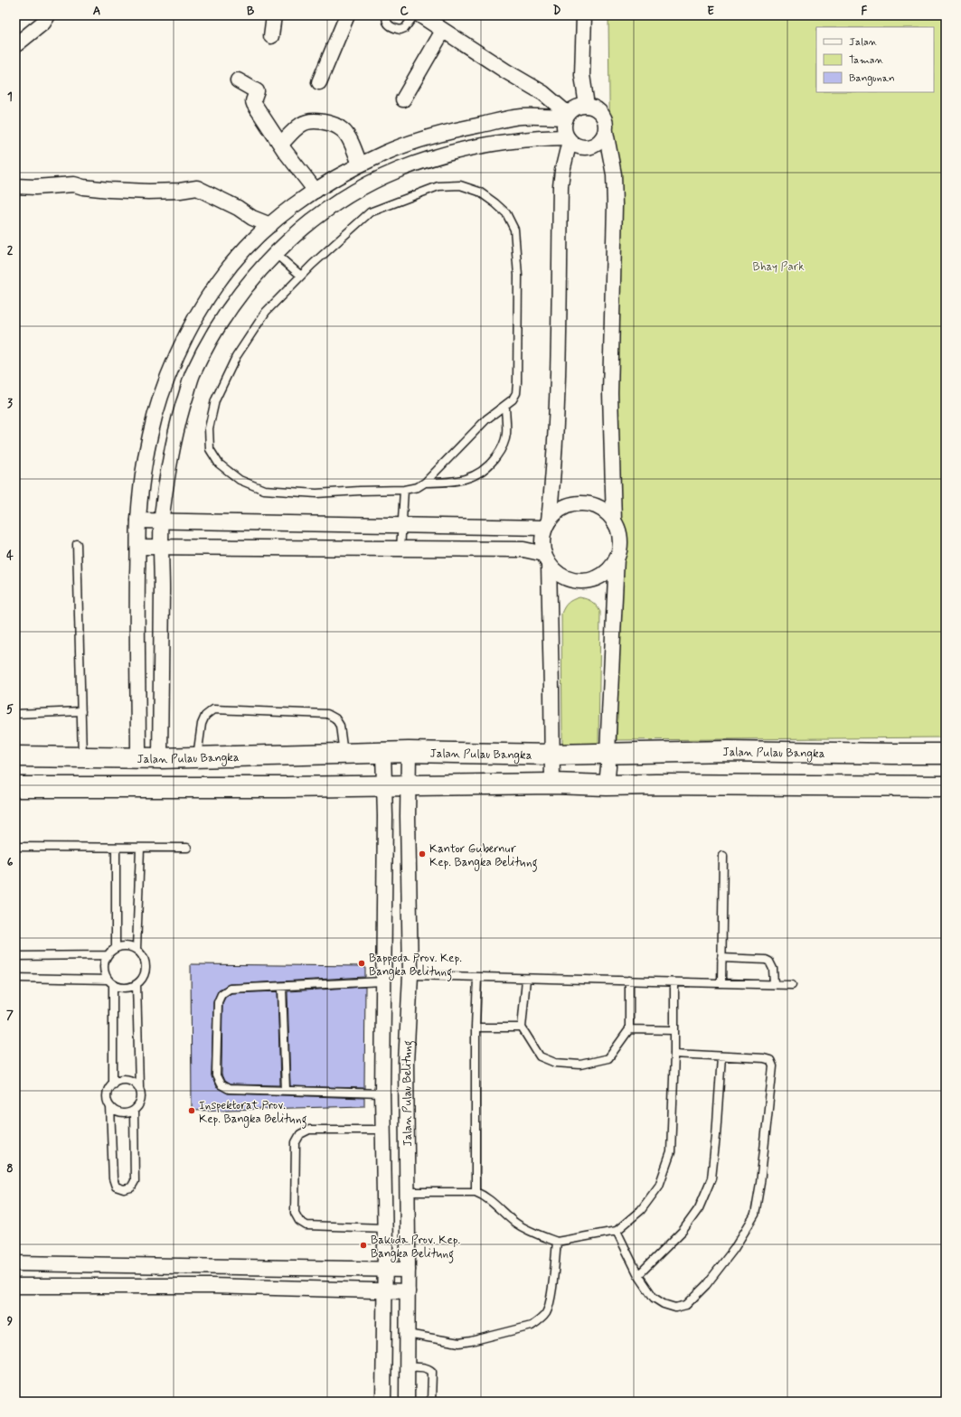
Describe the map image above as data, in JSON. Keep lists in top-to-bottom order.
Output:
{
  "streets": {
    "main road": ["Jalan Pulau Bangka"],
    "street": ["Jalan Pulau Belitung"]
  },
  "crossings": [
    ["Jalan Pulau Bangka", "Jalan Pulau Belitung"]
  ],
  "parks": ["Bhay Park"],
  "places": [
    "Kantor Gubernur Kep. Bangka Belitung",
    "Bappeda Prov. Kep. Bangka Belitung",
    "Inspektorat Prov. Kep. Bangka Belitung",
    "Bakuda Prov. Kep. Bangka Belitung"
  ],
  "legend": ["Jalan", "Taman", "Bangunan"],
  "grid": {
    "columns": [
      "A",
      "B",
      "C",
      "D",
      "E",
      "F"
    ],
    "rows": [
      "1",
      "2",
      "3",
      "4",
      "5",
      "6",
      "7",
      "8",
      "9"
    ]
  }
}
